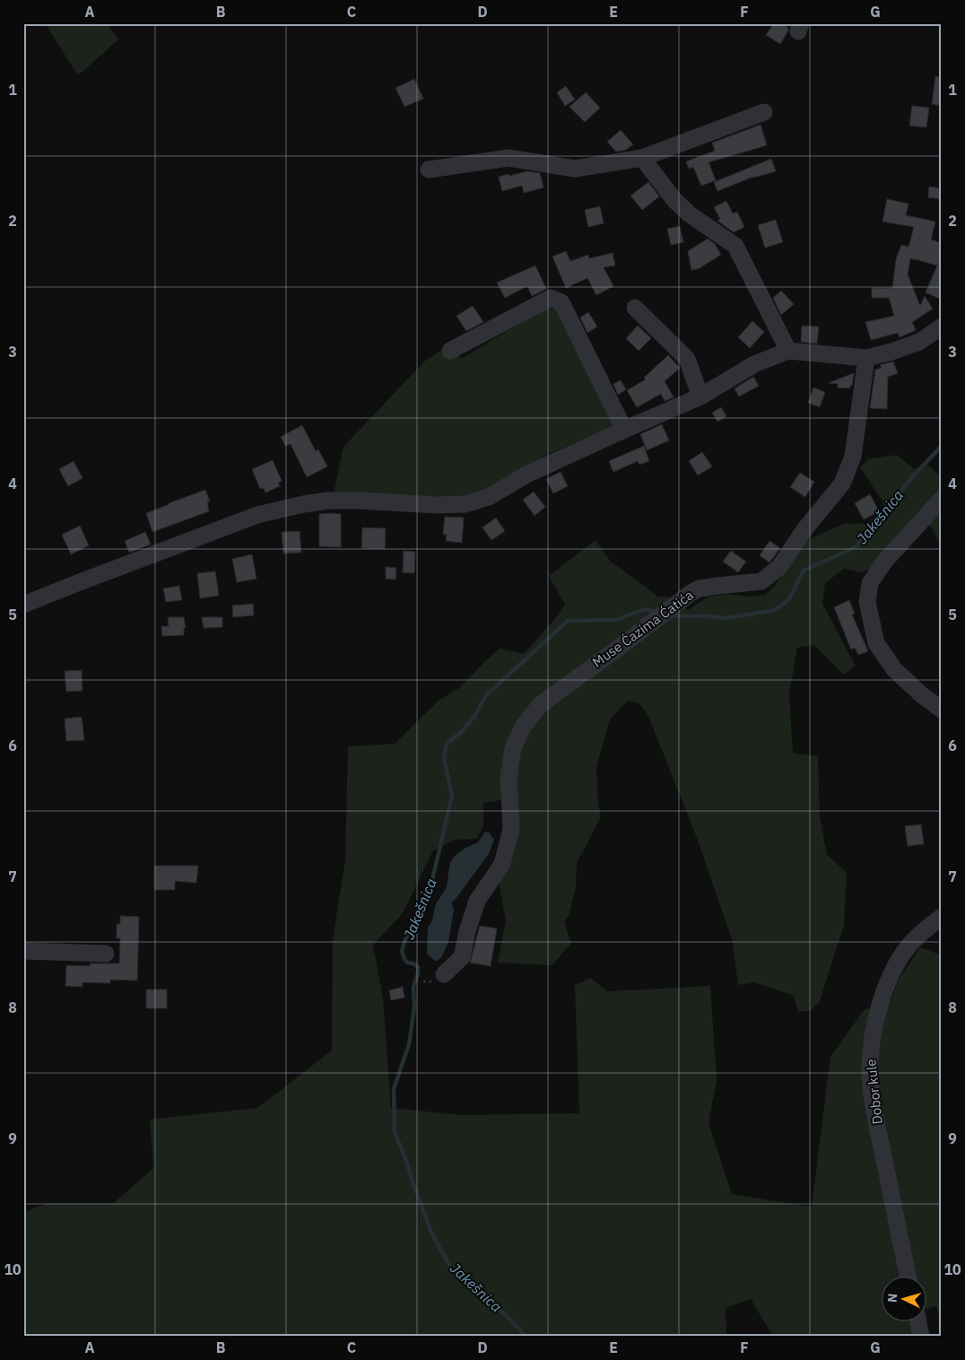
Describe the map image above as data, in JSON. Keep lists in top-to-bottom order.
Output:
{
  "streets": {
    "street": ["Muse Ćazima Ćatića", "Dobor kule"]
  },
  "water": ["Jakešnica"],
  "north": "left",
  "grid": {
    "columns": [
      "A",
      "B",
      "C",
      "D",
      "E",
      "F",
      "G"
    ],
    "rows": [
      "1",
      "2",
      "3",
      "4",
      "5",
      "6",
      "7",
      "8",
      "9",
      "10"
    ]
  }
}
